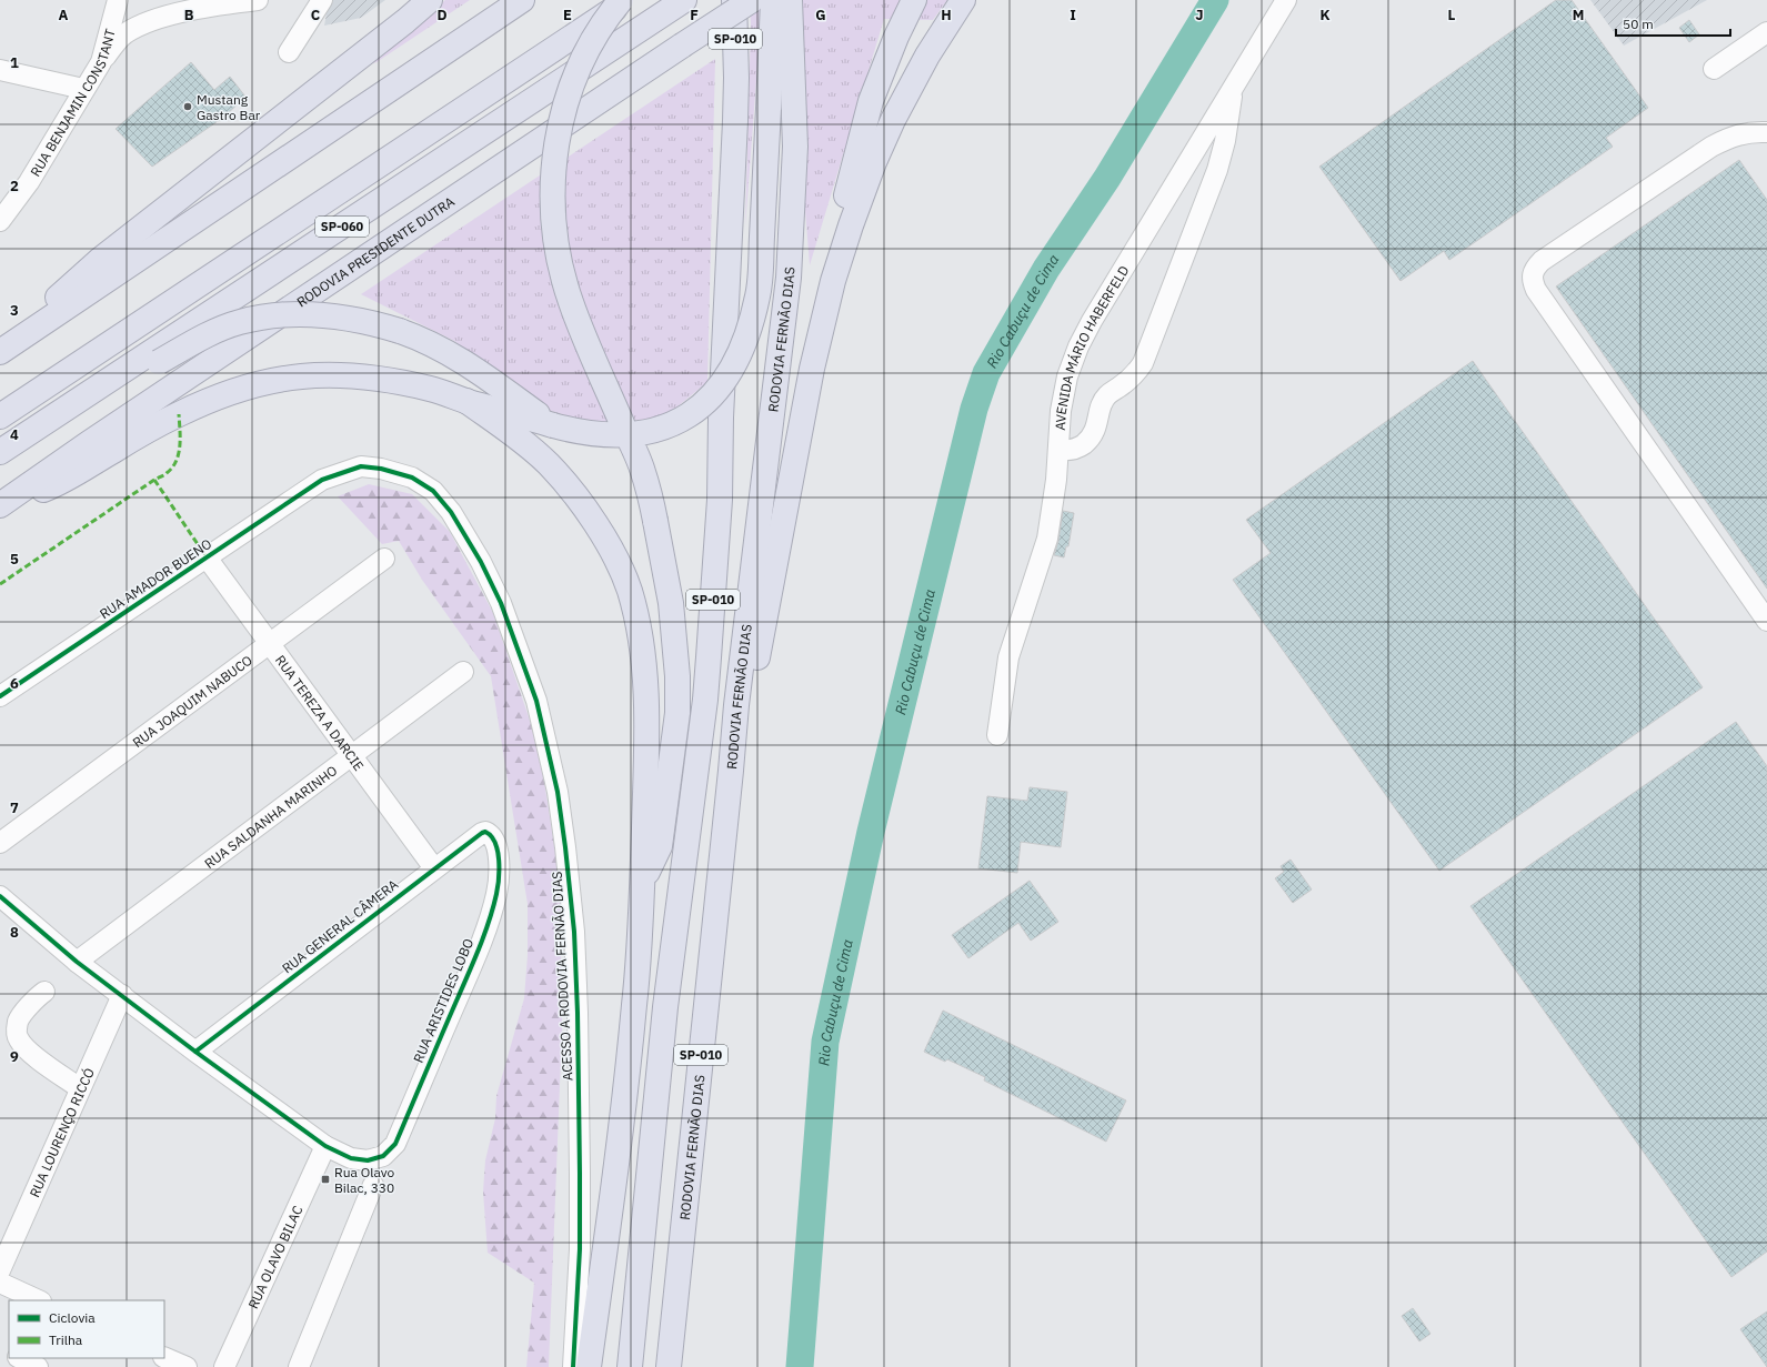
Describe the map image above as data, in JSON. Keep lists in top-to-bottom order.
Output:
{
  "streets": {
    "highway": [
      "SP-010",
      "SP-060",
      "RODOVIA PRESIDENTE DUTRA",
      "RODOVIA FERNÃO DIAS"
    ],
    "street": [
      "RUA BENJAMIN CONSTANT",
      "AVENIDA MÁRIO HABERFELD",
      "RUA AMADOR BUENO",
      "RUA JOAQUIM NABUCO",
      "RUA TEREZA A DARCIE",
      "RUA SALDANHA MARINHO",
      "RUA GENERAL CÂMERA",
      "ACESSO A RODOVIA FERNÃO DIAS",
      "RUA ARISTIDES LOBO",
      "RUA LOURENÇO RICCÓ",
      "RUA OLAVO BILAC"
    ]
  },
  "crossings": [
    ["RUA AMADOR BUENO", "RUA TEREZA A DARCIE"],
    ["RUA AMADOR BUENO", "ACESSO A RODOVIA FERNÃO DIAS"],
    ["RUA JOAQUIM NABUCO", "RUA TEREZA A DARCIE"],
    ["RUA TEREZA A DARCIE", "RUA SALDANHA MARINHO"],
    ["RUA TEREZA A DARCIE", "RUA GENERAL CÂMERA"],
    ["RUA GENERAL CÂMERA", "RUA ARISTIDES LOBO"],
    ["RUA ARISTIDES LOBO", "RUA OLAVO BILAC"]
  ],
  "water": ["Rio Cabuçu de Cima"],
  "places": {
    "other": ["Mustang Gastro Bar"],
    "transit": ["Rua Olavo Bilac, 330"]
  },
  "legend": ["Ciclovia", "Trilha"],
  "scale_bar": "50 m",
  "grid": {
    "columns": [
      "A",
      "B",
      "C",
      "D",
      "E",
      "F",
      "G",
      "H",
      "I",
      "J",
      "K",
      "L",
      "M"
    ],
    "rows": [
      "1",
      "2",
      "3",
      "4",
      "5",
      "6",
      "7",
      "8",
      "9"
    ]
  }
}
